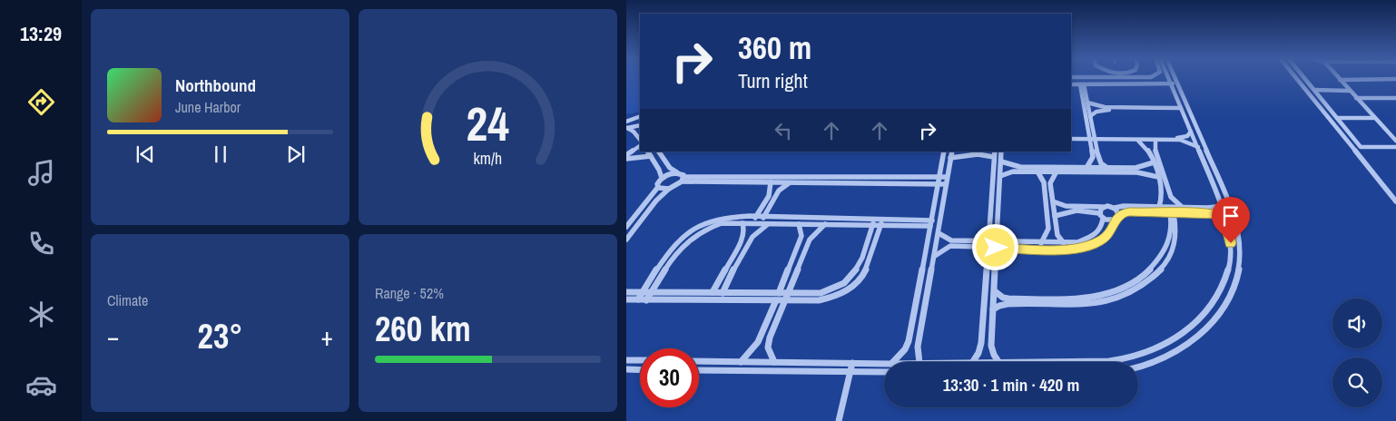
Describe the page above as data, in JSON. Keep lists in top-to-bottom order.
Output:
{
  "page": {
    "tabs": "13:29",
    "turn": ["360 m", "Turn right"],
    "song": ["Northbound", "June Harbor"],
    "tile": [
      "Climate",
      ["Range · 52%", "260 km"]
    ],
    "heat": ["−", "23°", "+"],
    "limit": "30",
    "trip": "13:30 · 1 min · 420 m",
    "gauge": ["24", "km/h"]
  }
}
